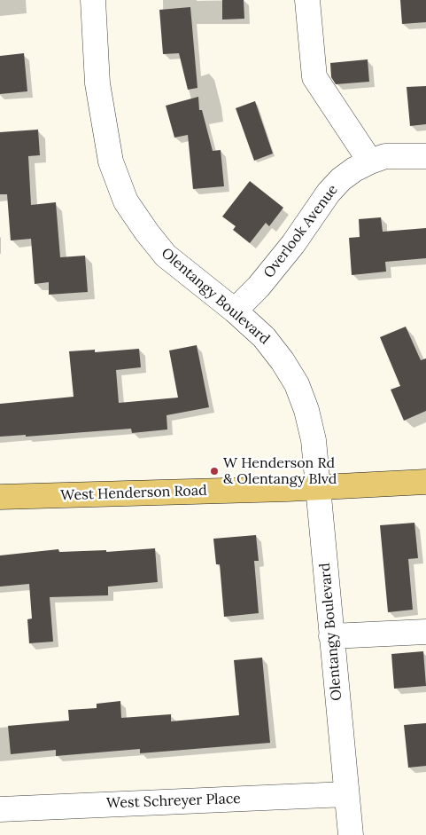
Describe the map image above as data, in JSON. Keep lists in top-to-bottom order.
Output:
{
  "streets": {
    "main road": ["West Henderson Road"],
    "street": ["Overlook Avenue", "Olentangy Boulevard", "West Schreyer Place"]
  },
  "crossings": [
    ["Overlook Avenue", "Olentangy Boulevard"],
    ["Olentangy Boulevard", "West Henderson Road"],
    ["Olentangy Boulevard", "West Schreyer Place"]
  ],
  "places": ["W Henderson Rd & Olentangy Blvd"]
}
